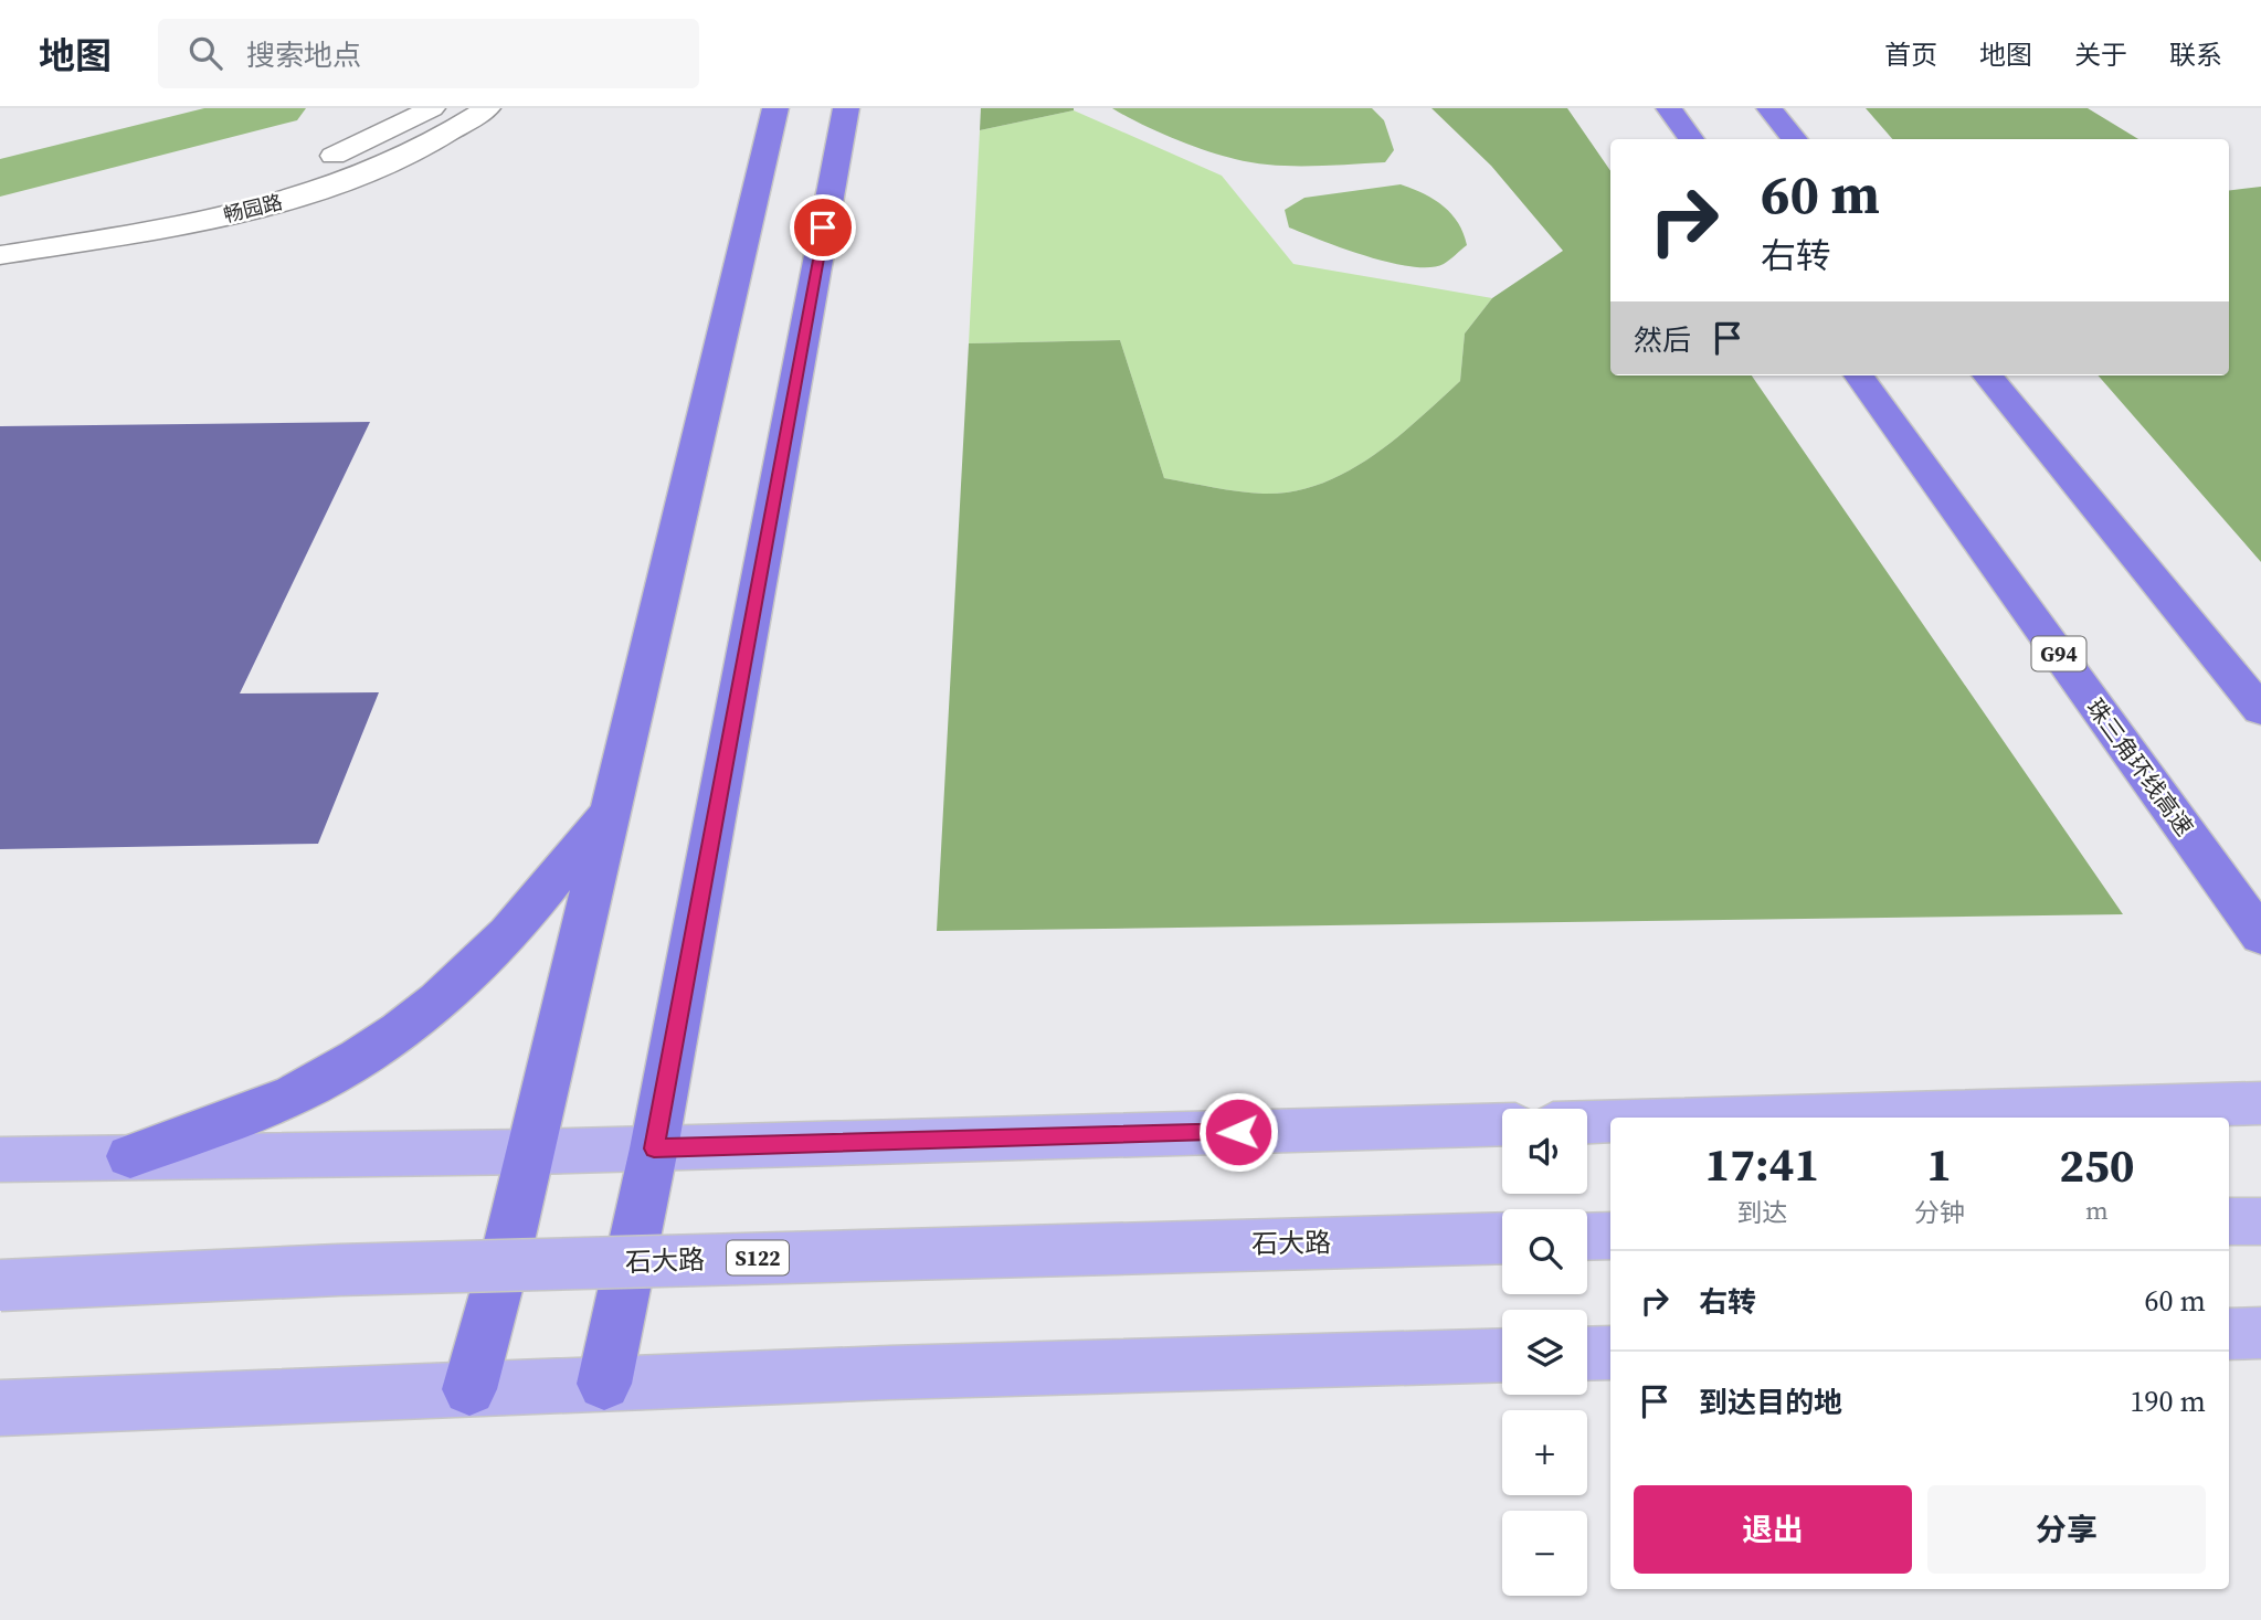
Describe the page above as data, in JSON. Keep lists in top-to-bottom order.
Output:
{
  "streets": {
    "highway": ["G94", "珠三角环线高速"],
    "main road": ["畅园路", "石大路", "S122"]
  },
  "page": {
    "header": "地图",
    "search": "搜索地点",
    "nav": [
      "首页",
      "地图",
      "关于",
      "联系"
    ],
    "turn": ["60 m", "右转"],
    "then": "然后",
    "map_buttons": ["+", "−"],
    "eta": [
      "17:41",
      "到达",
      "1",
      "分钟",
      "250",
      "m"
    ],
    "list": [
      {
        "name": "右转",
        "value": "60 m"
      },
      {
        "name": "到达目的地",
        "value": "190 m"
      }
    ],
    "buttons": ["退出", "分享"]
  }
}
